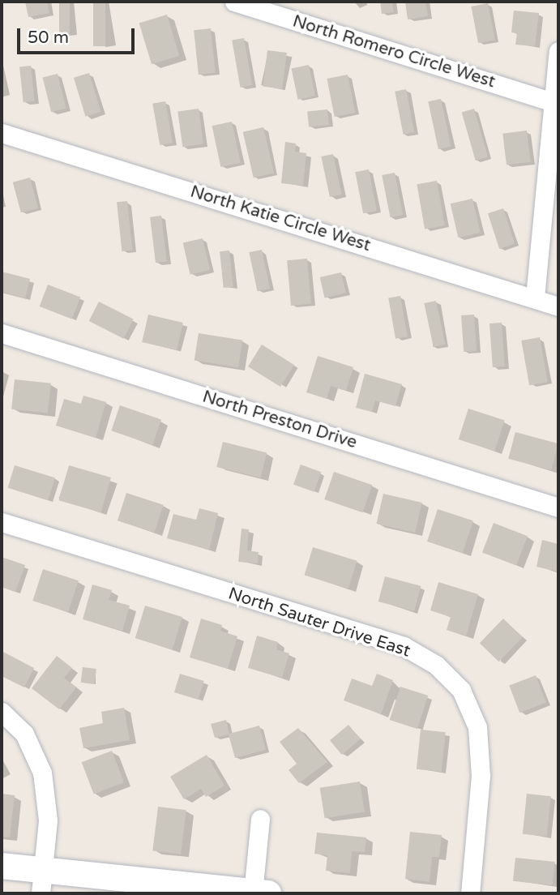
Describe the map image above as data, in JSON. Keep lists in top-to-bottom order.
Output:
{
  "streets": {
    "street": [
      "North Romero Circle West",
      "North Katie Circle West",
      "North Preston Drive",
      "North Sauter Drive East"
    ]
  },
  "scale_bar": "50 m"
}
